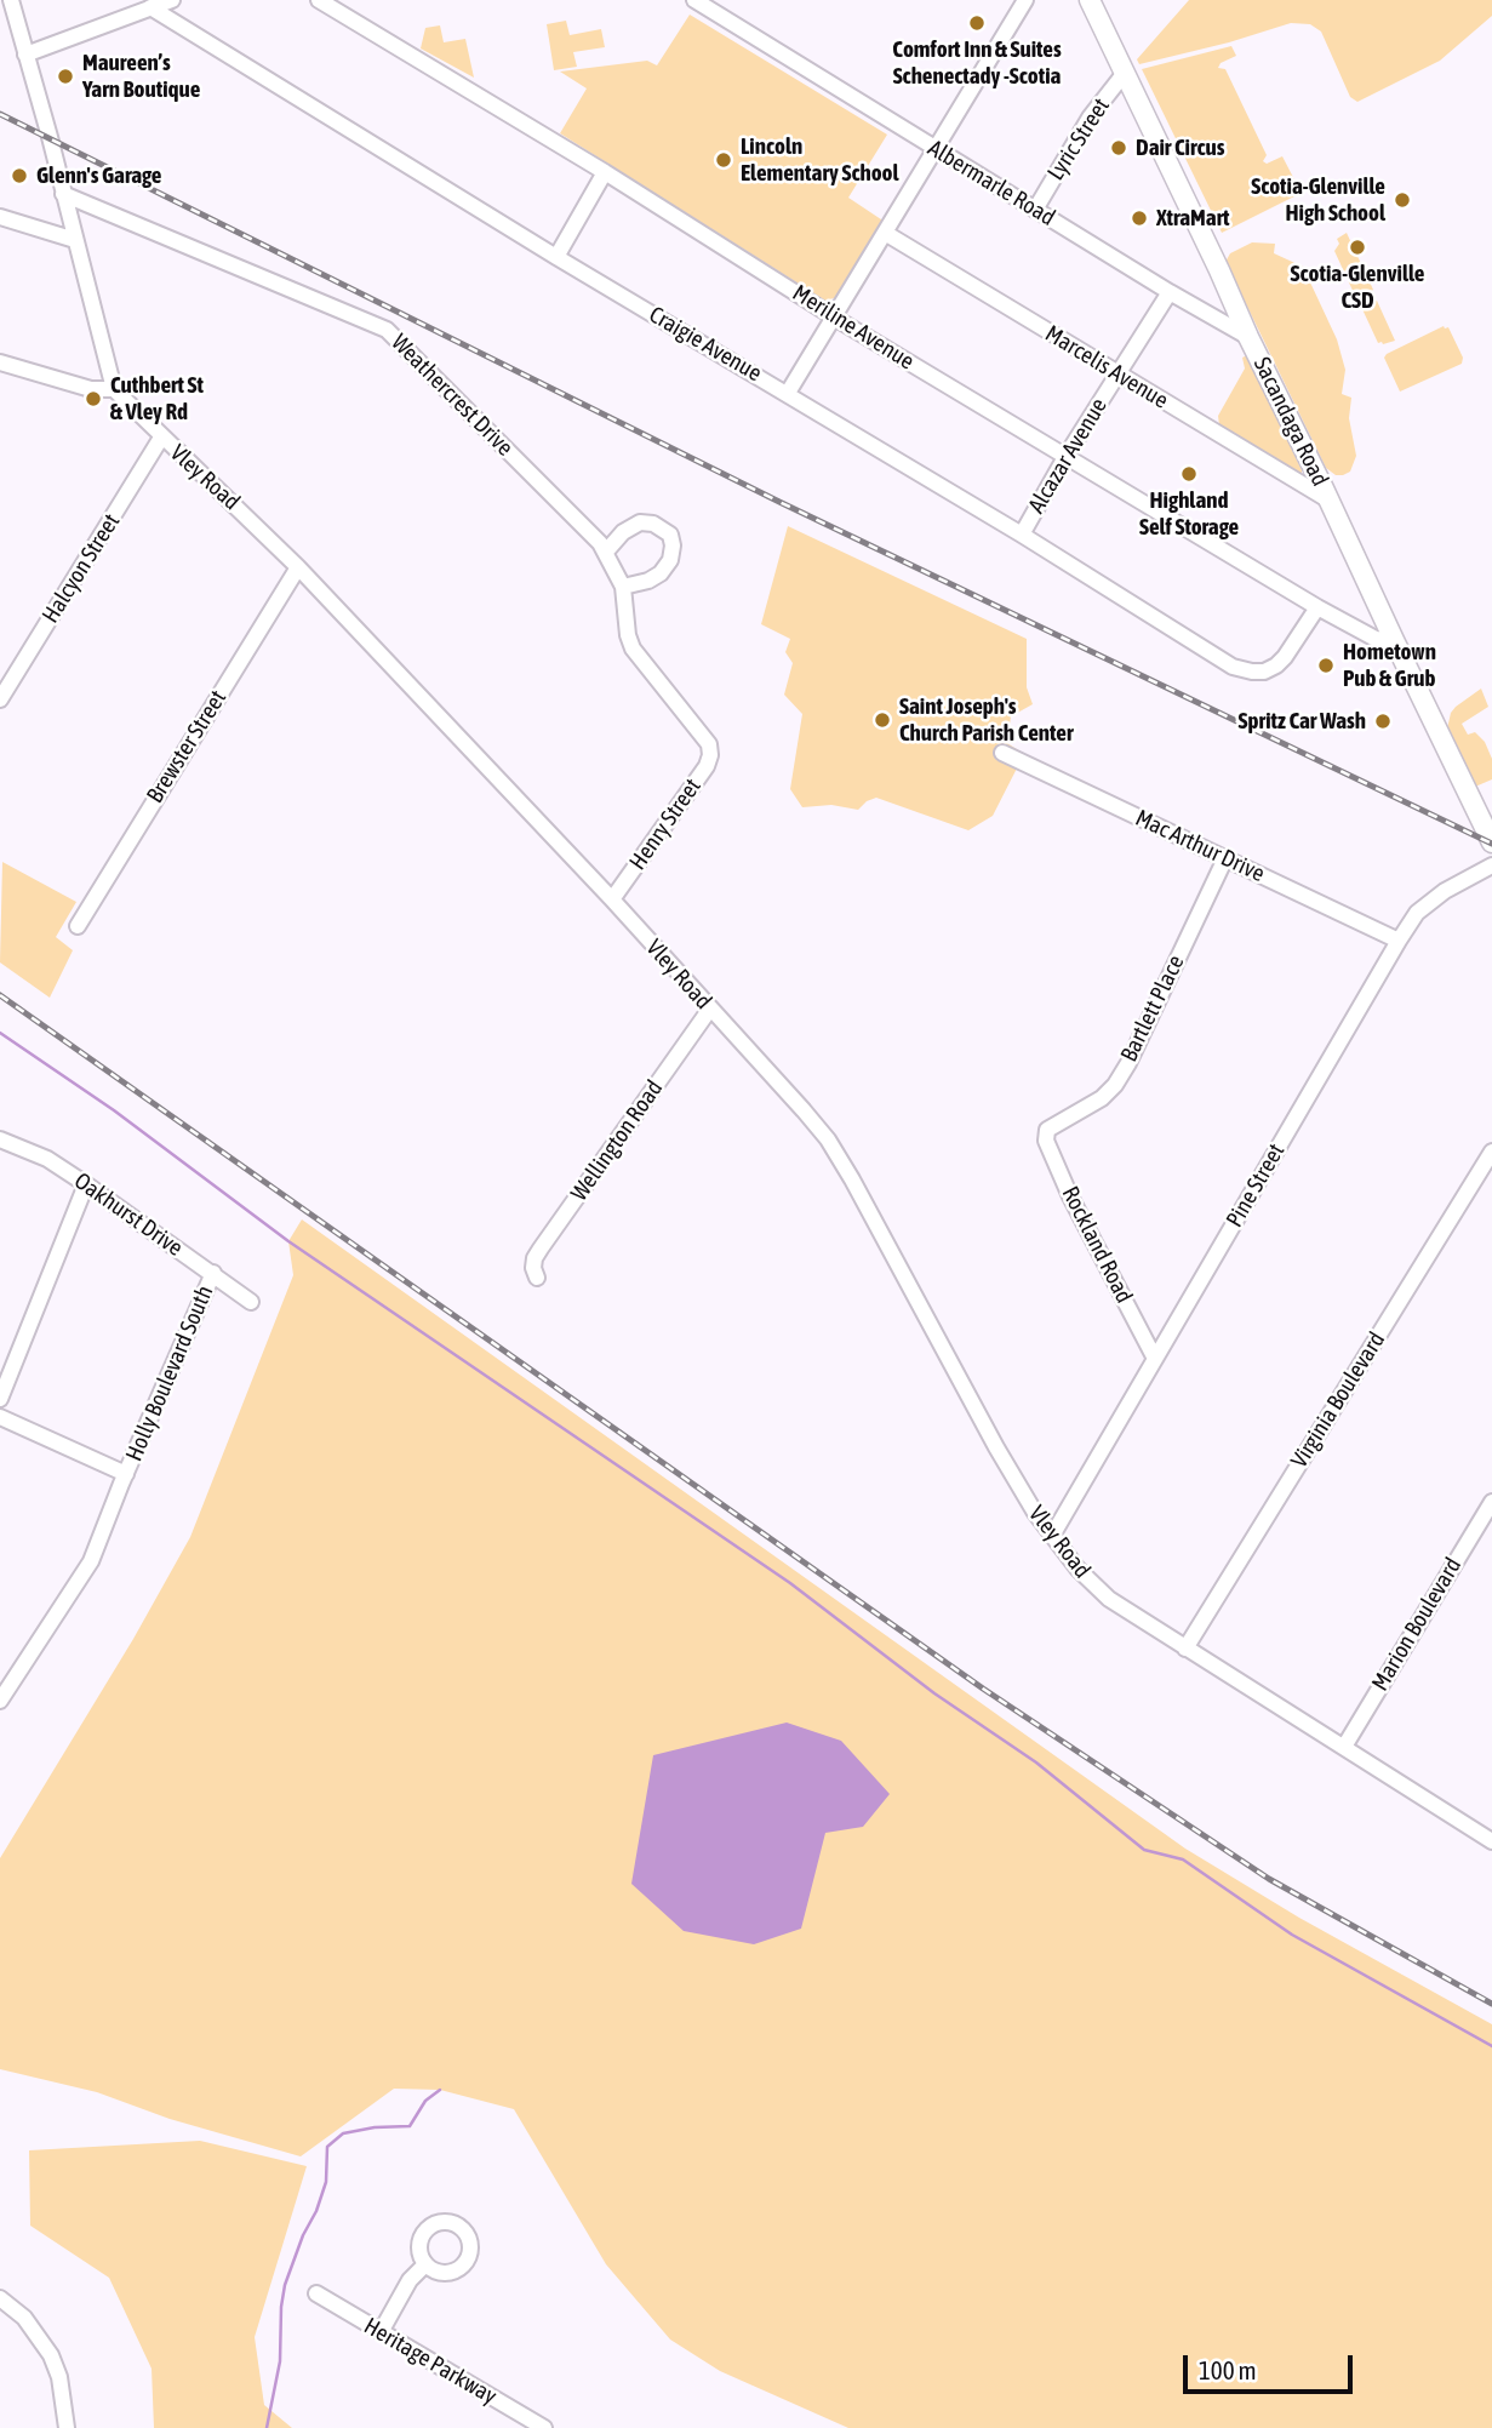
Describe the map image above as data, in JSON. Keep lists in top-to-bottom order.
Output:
{
  "streets": {
    "main road": ["Sacandaga Road"],
    "street": [
      "Lyric Street",
      "Albermarle Road",
      "Meriline Avenue",
      "Craigie Avenue",
      "Marcelis Avenue",
      "Weathercrest Drive",
      "Alcazar Avenue",
      "Vley Road",
      "Halcyon Street",
      "Brewster Street",
      "Henry Street",
      "Mac Arthur Drive",
      "Bartlett Place",
      "Wellington Road",
      "Pine Street",
      "Oakhurst Drive",
      "Rockland Road",
      "Holly Boulevard South",
      "Virginia Boulevard",
      "Marion Boulevard",
      "Heritage Parkway"
    ]
  },
  "crossings": [
    ["Lyric Street", "Albermarle Road"],
    ["Lyric Street", "Sacandaga Road"],
    ["Albermarle Road", "Sacandaga Road"],
    ["Albermarle Road", "Alcazar Avenue"],
    ["Meriline Avenue", "Craigie Avenue"],
    ["Meriline Avenue", "Sacandaga Road"],
    ["Meriline Avenue", "Alcazar Avenue"],
    ["Craigie Avenue", "Alcazar Avenue"],
    ["Marcelis Avenue", "Sacandaga Road"],
    ["Marcelis Avenue", "Alcazar Avenue"],
    ["Weathercrest Drive", "Vley Road"],
    ["Weathercrest Drive", "Henry Street"],
    ["Vley Road", "Halcyon Street"],
    ["Vley Road", "Brewster Street"],
    ["Vley Road", "Henry Street"],
    ["Vley Road", "Wellington Road"],
    ["Vley Road", "Pine Street"],
    ["Vley Road", "Virginia Boulevard"],
    ["Vley Road", "Marion Boulevard"],
    ["Mac Arthur Drive", "Bartlett Place"],
    ["Mac Arthur Drive", "Pine Street"],
    ["Bartlett Place", "Rockland Road"],
    ["Pine Street", "Rockland Road"],
    ["Oakhurst Drive", "Holly Boulevard South"]
  ],
  "places": [
    "Comfort Inn & Suites Schenectady -Scotia",
    "Maureen’s Yarn Boutique",
    "Dair Circus",
    "Lincoln Elementary School",
    "Glenn's Garage",
    "Scotia-Glenville High School",
    "XtraMart",
    "Scotia-Glenville CSD",
    "Cuthbert St & Vley Rd",
    "Highland Self Storage",
    "Hometown Pub & Grub",
    "Saint Joseph's Church Parish Center",
    "Spritz Car Wash"
  ],
  "scale_bar": "100 m"
}
